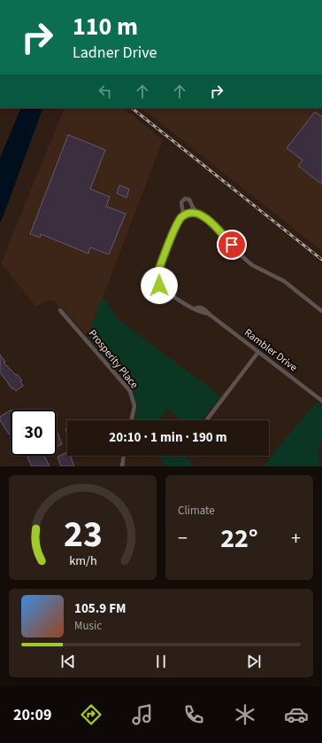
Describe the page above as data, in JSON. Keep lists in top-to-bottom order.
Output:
{
  "streets": {
    "street": ["Rambler Drive", "Prosperity Place"]
  },
  "page": {
    "turn": ["110 m", "Ladner Drive"],
    "limit": "30",
    "trip": "20:10 · 1 min · 190 m",
    "tile": "Climate",
    "heat": ["−", "22°", "+"],
    "song": ["105.9 FM", "Music"],
    "tabs": "20:09",
    "gauge": ["23", "km/h"]
  }
}
